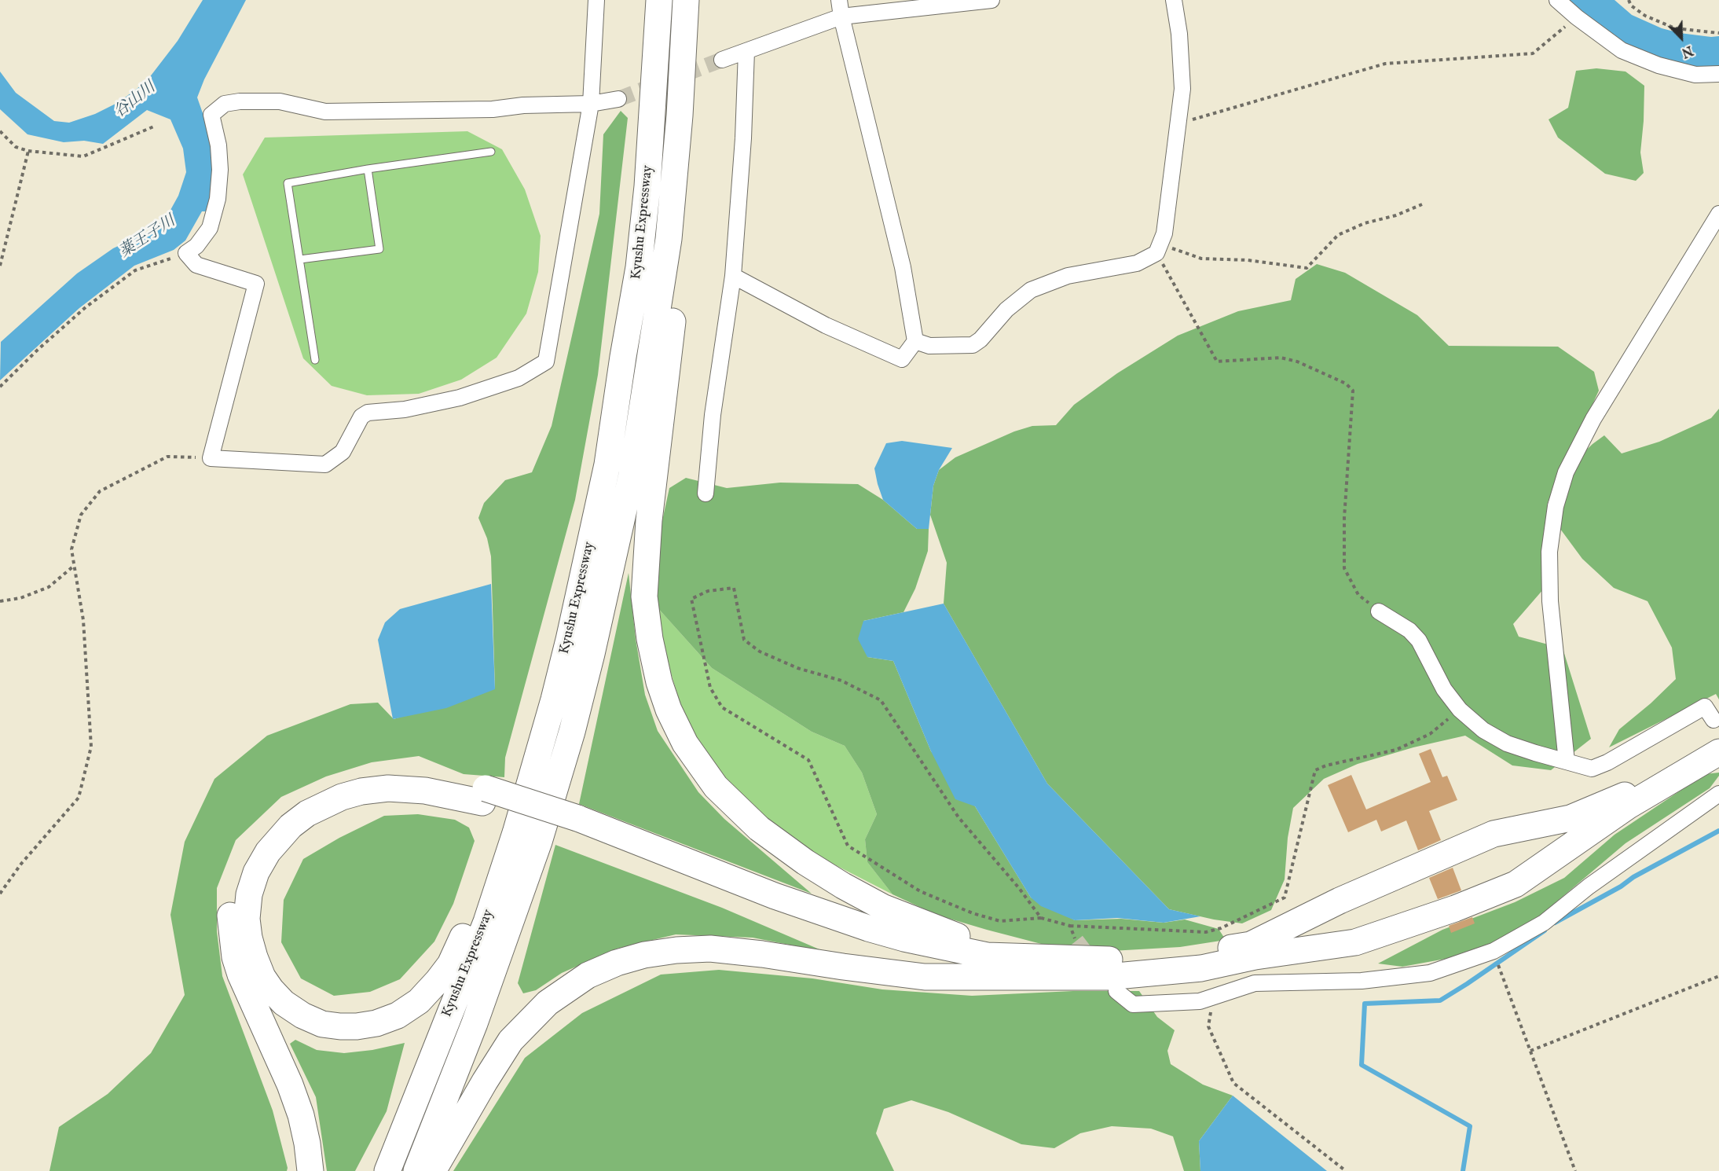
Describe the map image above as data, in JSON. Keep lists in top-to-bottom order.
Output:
{
  "streets": {
    "highway": ["Kyushu Expressway"]
  },
  "water": ["谷山川", "薬王子川"],
  "north": "bottom right"
}
